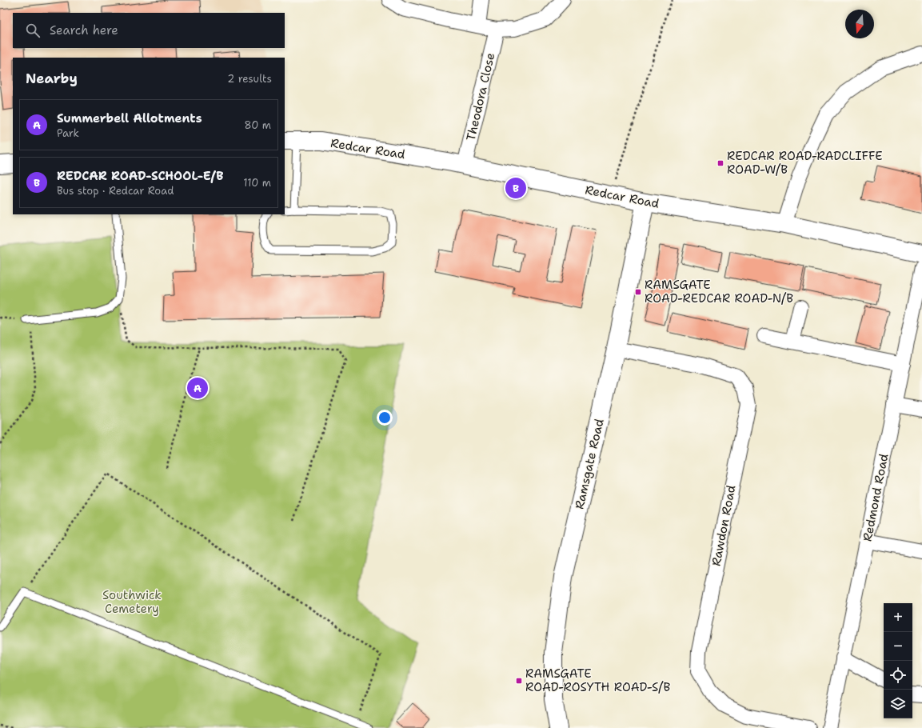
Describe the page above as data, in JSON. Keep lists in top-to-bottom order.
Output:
{
  "streets": {
    "street": [
      "Theodora Close",
      "Redcar Road",
      "Ramsgate Road",
      "Redmond Road",
      "Rawdon Road"
    ]
  },
  "crossings": [
    ["Theodora Close", "Redcar Road"],
    ["Redcar Road", "Ramsgate Road"],
    ["Ramsgate Road", "Rawdon Road"]
  ],
  "parks": ["Southwick Cemetery"],
  "places": {
    "transit": ["REDCAR ROAD-RADCLIFFE ROAD-W/B", "RAMSGATE ROAD-REDCAR ROAD-N/B", "RAMSGATE ROAD-ROSYTH ROAD-S/B"]
  },
  "north": "bottom",
  "page": {
    "search": "Search here",
    "heading": ["Nearby", "2 results"],
    "list": [
      {
        "mark": "A",
        "name": "Summerbell Allotments",
        "note": "Park",
        "value": "80 m"
      },
      {
        "mark": "B",
        "name": "REDCAR ROAD-SCHOOL-E/B",
        "note": "Bus stop · Redcar Road",
        "value": "110 m"
      }
    ],
    "pins": ["B", "A"],
    "map_buttons": ["+", "−"]
  }
}
